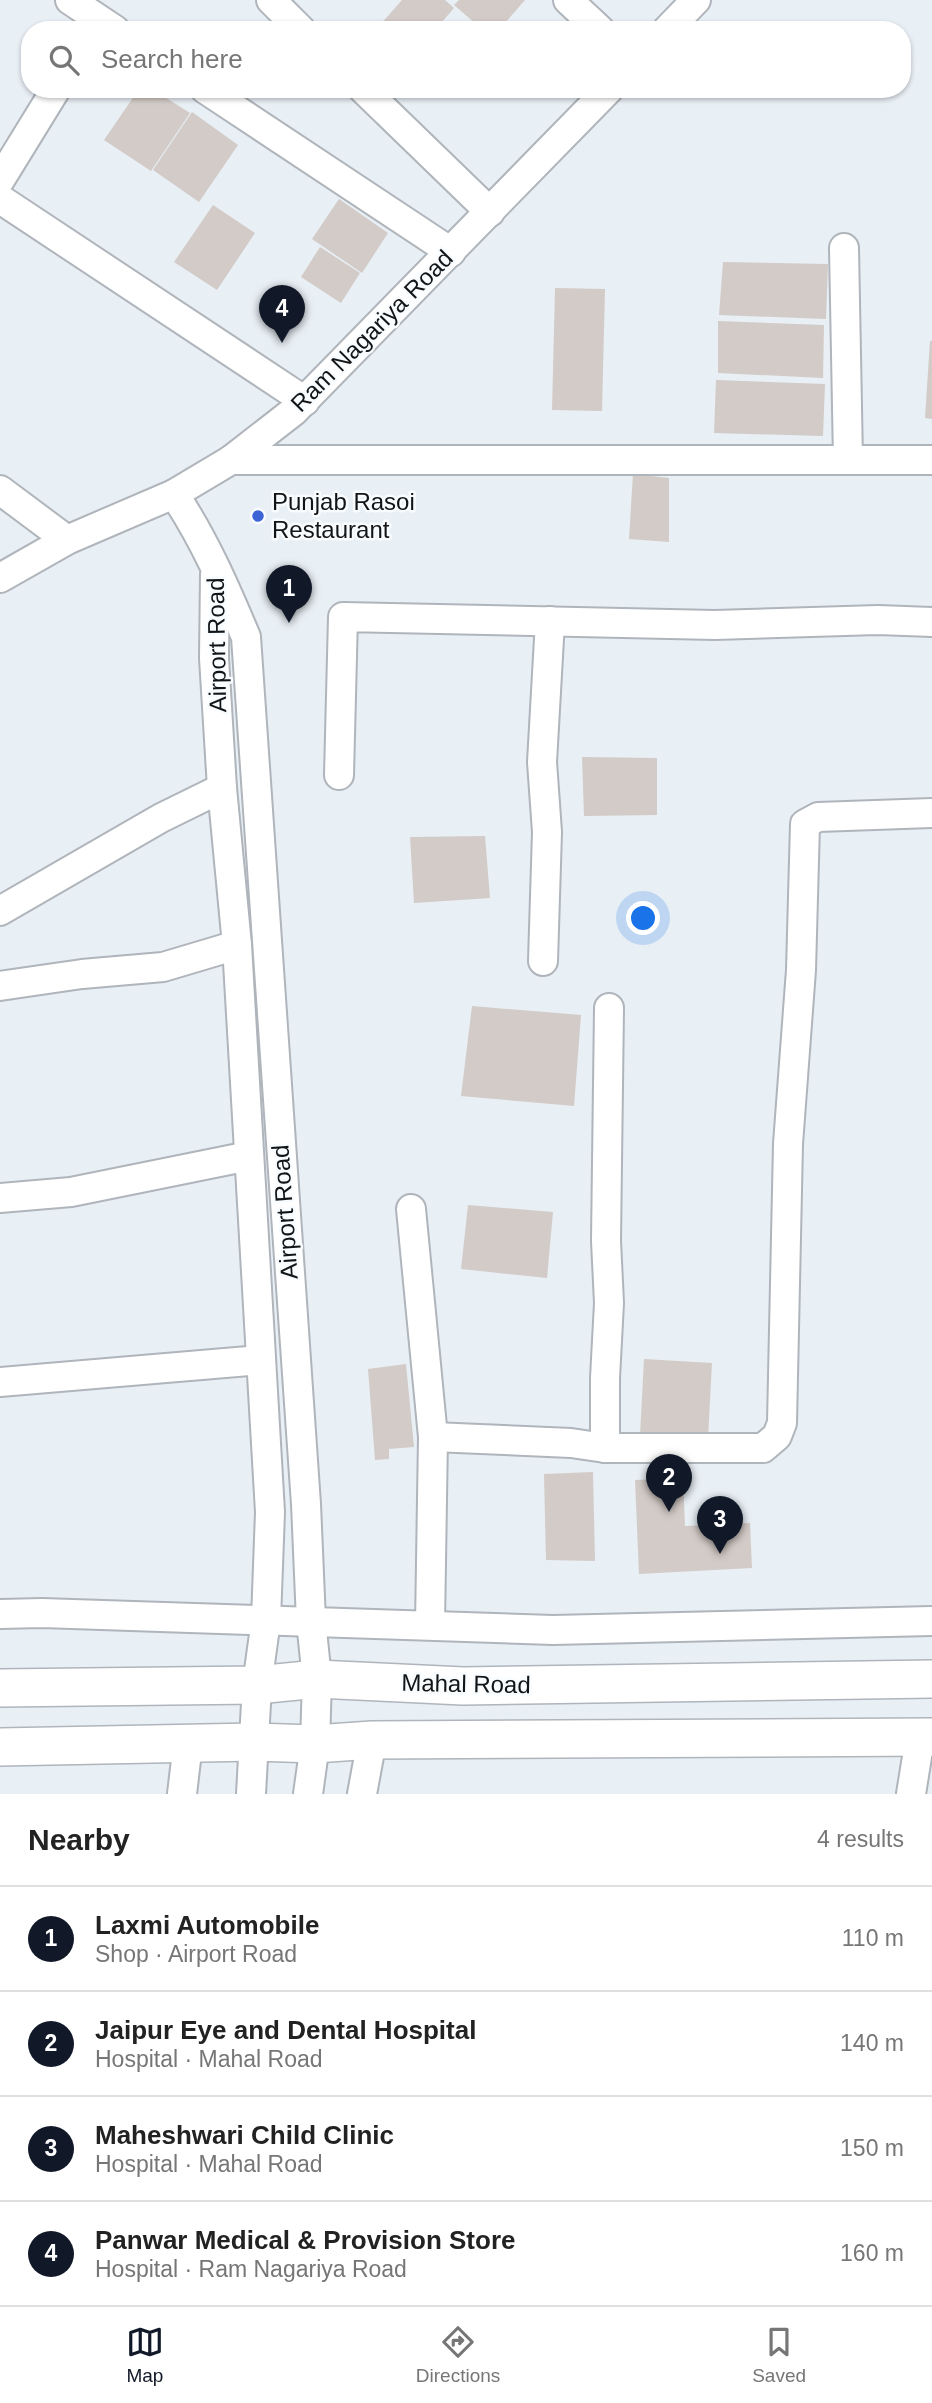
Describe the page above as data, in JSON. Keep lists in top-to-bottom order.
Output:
{
  "streets": {
    "main road": ["Mahal Road"],
    "street": ["Ram Nagariya Road", "Airport Road"]
  },
  "crossings": [
    ["Airport Road", "Mahal Road"]
  ],
  "places": ["Punjab Rasoi Restaurant"],
  "page": {
    "search": "Search here",
    "pins": [
      "4",
      "1",
      "2",
      "3"
    ],
    "heading": ["Nearby", "4 results"],
    "list": [
      {
        "mark": "1",
        "name": "Laxmi Automobile",
        "note": "Shop · Airport Road",
        "value": "110 m"
      },
      {
        "mark": "2",
        "name": "Jaipur Eye and Dental Hospital",
        "note": "Hospital · Mahal Road",
        "value": "140 m"
      },
      {
        "mark": "3",
        "name": "Maheshwari Child Clinic",
        "note": "Hospital · Mahal Road",
        "value": "150 m"
      },
      {
        "mark": "4",
        "name": "Panwar Medical & Provision Store",
        "note": "Hospital · Ram Nagariya Road",
        "value": "160 m"
      }
    ],
    "nav": ["Map", "Directions", "Saved"]
  }
}
